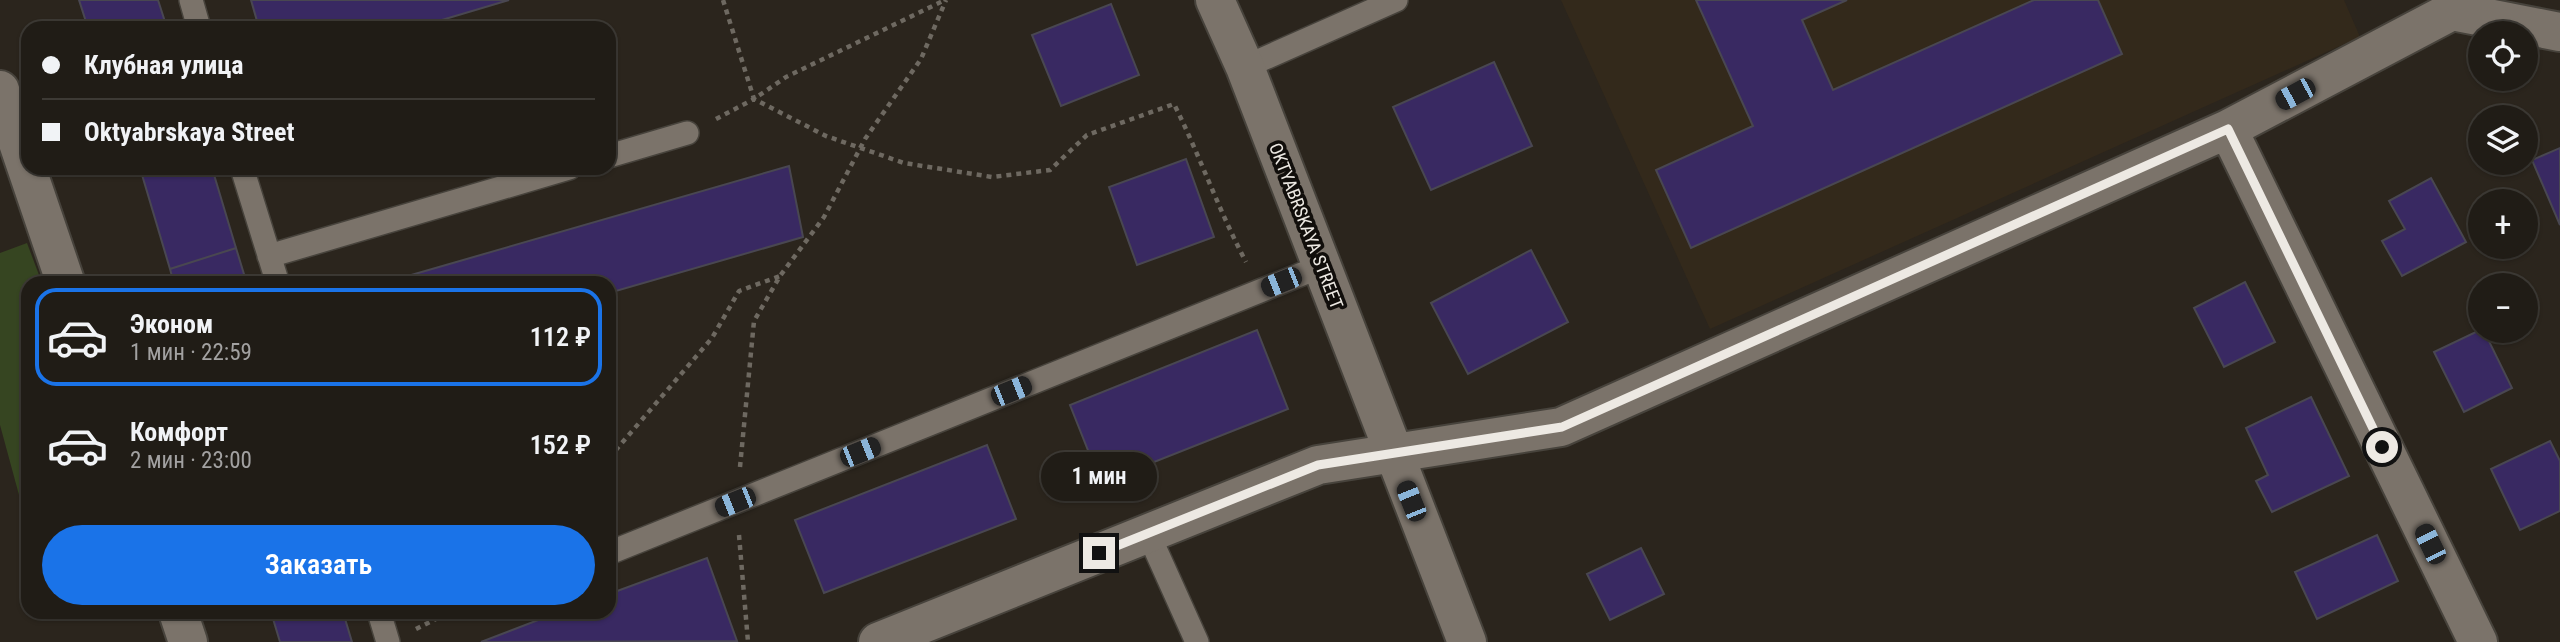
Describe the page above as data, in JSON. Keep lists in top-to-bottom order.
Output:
{
  "streets": {
    "street": ["OKTYABRSKAYA STREET"]
  },
  "page": {
    "map_buttons": ["+", "−"],
    "banner": ["Клубная улица", "Oktyabrskaya Street"],
    "list": [
      {
        "name": "Эконом",
        "note": "1 мин · 22:59",
        "value": "112 ₽"
      },
      {
        "name": "Комфорт",
        "note": "2 мин · 23:00",
        "value": "152 ₽"
      }
    ],
    "bubble": "1 мин",
    "buttons": "Заказать"
  }
}
